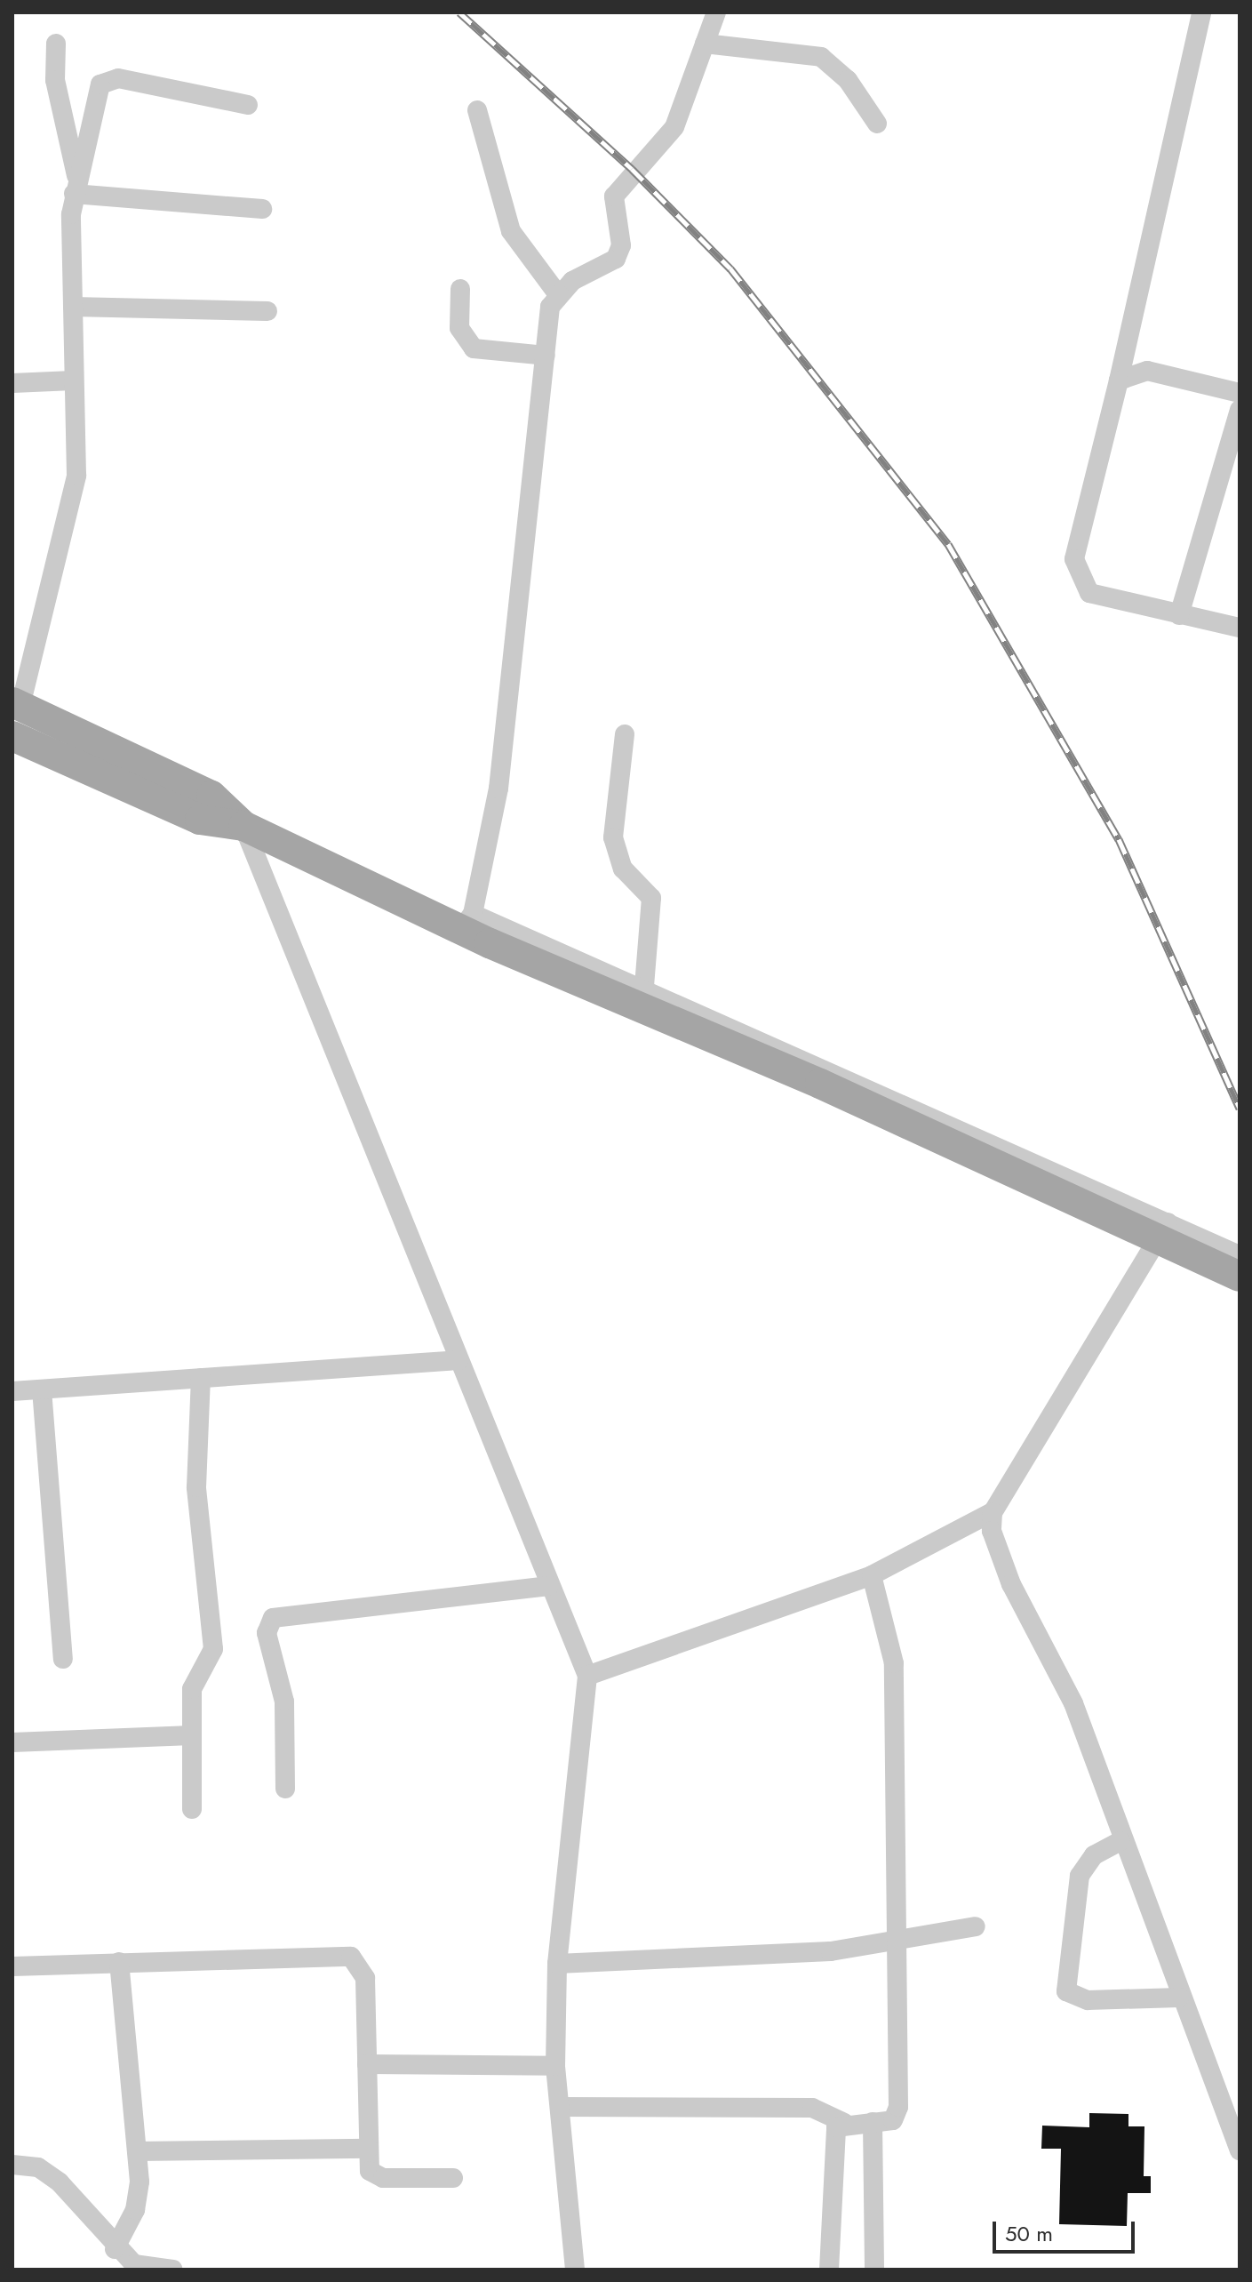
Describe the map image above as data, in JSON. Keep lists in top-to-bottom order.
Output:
{
  "scale_bar": "50 m"
}
